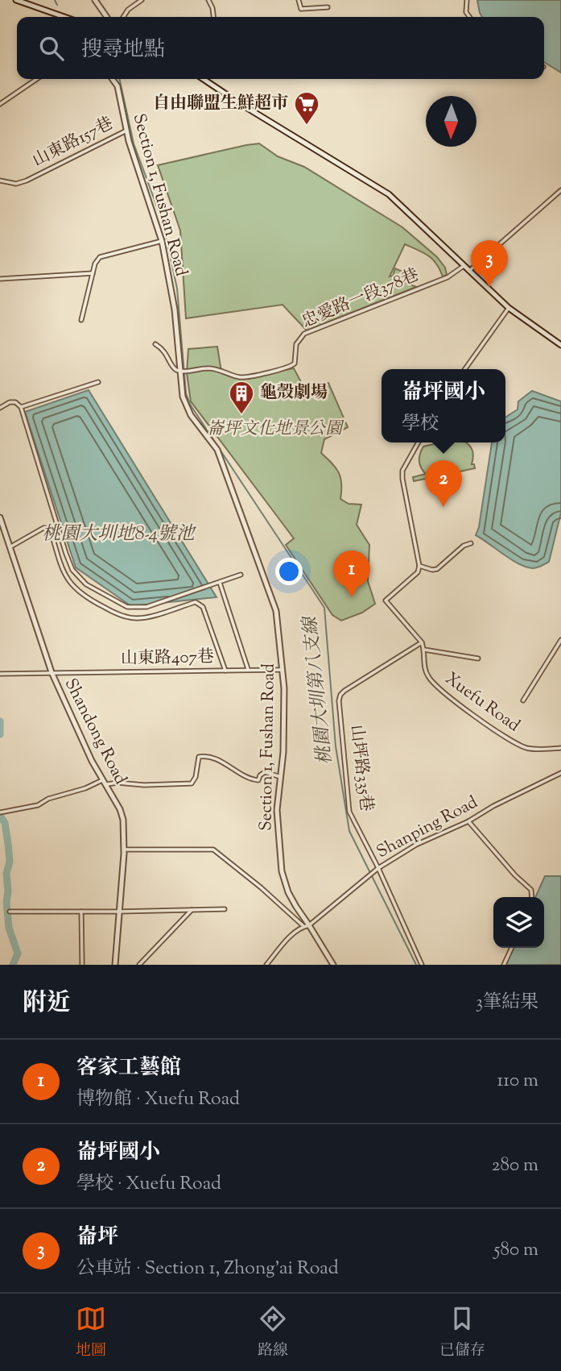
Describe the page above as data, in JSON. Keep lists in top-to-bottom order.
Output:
{
  "streets": {
    "street": [
      "山東路157巷",
      "Section 1, Fushan Road",
      "忠愛路一段378巷",
      "山東路407巷",
      "Xuefu Road",
      "Shandong Road",
      "山坪路335巷",
      "Shanping Road"
    ]
  },
  "crossings": [
    ["山東路157巷", "Section 1, Fushan Road"],
    ["Section 1, Fushan Road", "忠愛路一段378巷"],
    ["Section 1, Fushan Road", "山東路407巷"],
    ["Section 1, Fushan Road", "Shanping Road"],
    ["山東路407巷", "Shandong Road"],
    ["Xuefu Road", "山坪路335巷"],
    ["山坪路335巷", "Shanping Road"]
  ],
  "water": ["桃園大圳地8-4號池", "桃園大圳第八支線"],
  "parks": ["崙坪文化地景公園"],
  "places": {
    "supermarket": ["自由聯盟生鮮超市"],
    "building": ["龜殼劇場"]
  },
  "north": "bottom",
  "page": {
    "search": "搜尋地點",
    "pins": ["3", "2", "1"],
    "popup": ["崙坪國小", "學校"],
    "heading": ["附近", "3筆結果"],
    "list": [
      {
        "mark": "1",
        "name": "客家工藝館",
        "note": "博物館 · Xuefu Road",
        "value": "110 m"
      },
      {
        "mark": "2",
        "name": "崙坪國小",
        "note": "學校 · Xuefu Road",
        "value": "280 m"
      },
      {
        "mark": "3",
        "name": "崙坪",
        "note": "公車站 · Section 1, Zhong'ai Road",
        "value": "580 m"
      }
    ],
    "nav": ["地圖", "路線", "已儲存"]
  }
}
